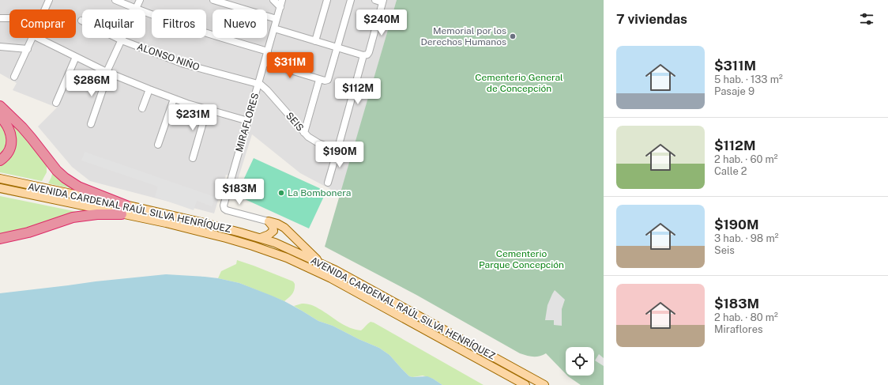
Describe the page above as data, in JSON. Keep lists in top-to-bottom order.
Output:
{
  "streets": {
    "main road": ["AVENIDA CARDENAL RAÚL SILVA HENRÍQUEZ"],
    "street": ["ALONSO NIÑO", "SEIS", "MIRAFLORES"]
  },
  "crossings": [
    ["ALONSO NIÑO", "SEIS"],
    ["ALONSO NIÑO", "MIRAFLORES"],
    ["SEIS", "MIRAFLORES"]
  ],
  "parks": ["Cementerio General de Concepción", "Cementerio Parque Concepción"],
  "places": ["Memorial por los Derechos Humanos", "La Bombonera"],
  "page": {
    "heading": "7 viviendas",
    "price": [
      "$240M",
      "$311M",
      "$286M",
      "$112M",
      "$231M",
      "$190M",
      "$183M"
    ],
    "chip": [
      "Comprar",
      "Alquilar",
      "Filtros",
      "Nuevo"
    ],
    "list": [
      {
        "name": "$311M",
        "note": "5 hab. · 133 m² · Pasaje 9"
      },
      {
        "name": "$112M",
        "note": "2 hab. · 60 m² · Calle 2"
      },
      {
        "name": "$190M",
        "note": "3 hab. · 98 m² · Seis"
      },
      {
        "name": "$183M",
        "note": "2 hab. · 80 m² · Miraflores"
      }
    ]
  }
}
